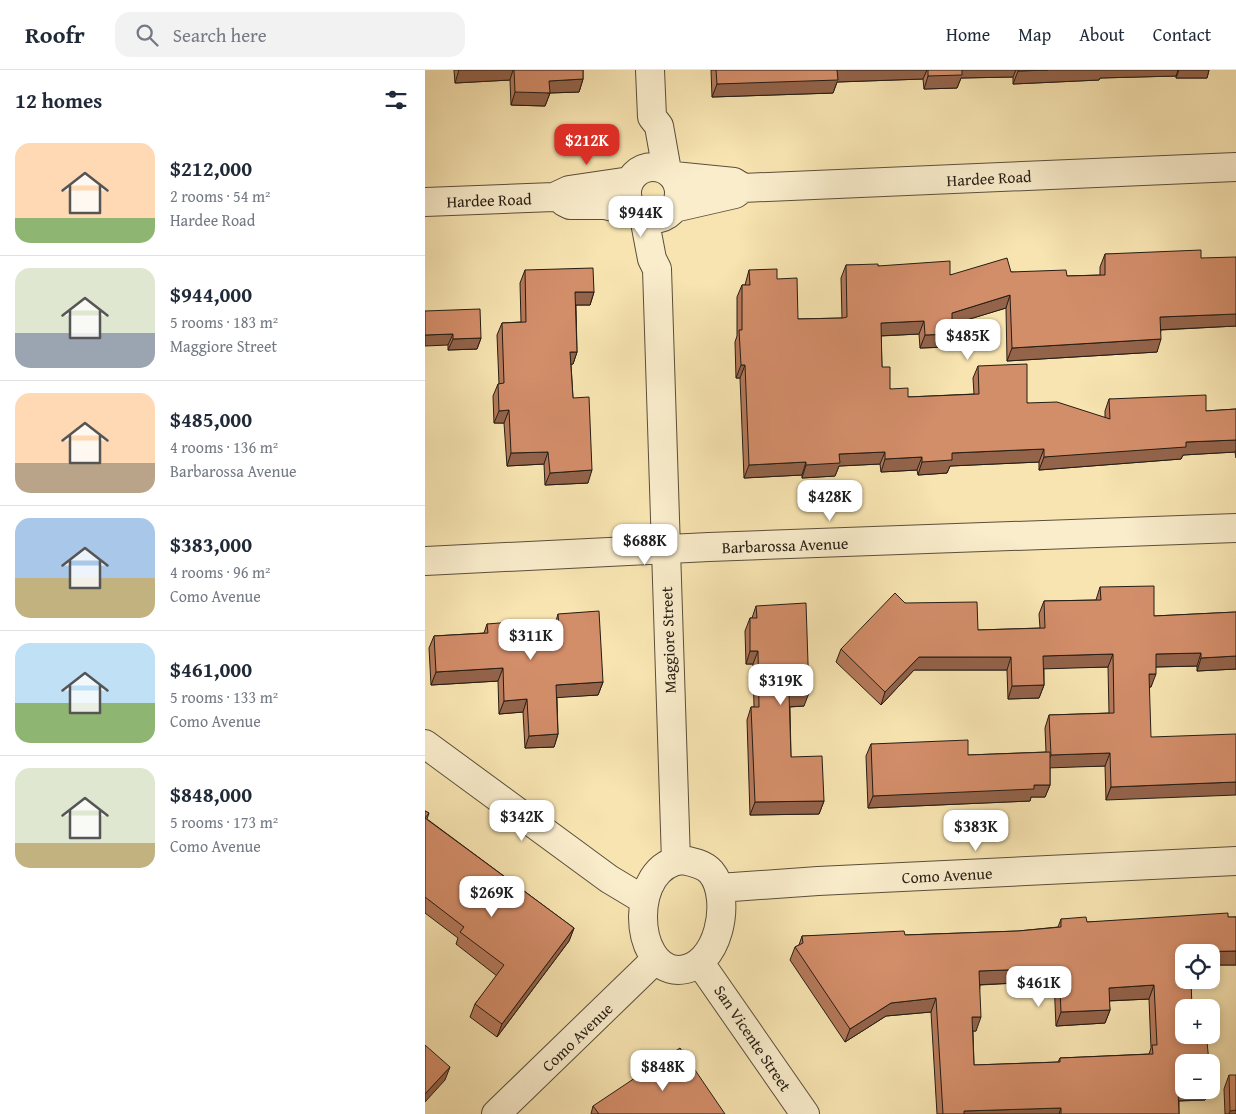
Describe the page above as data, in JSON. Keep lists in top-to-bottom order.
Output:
{
  "streets": {
    "street": [
      "Hardee Road",
      "Barbarossa Avenue",
      "Maggiore Street",
      "Como Avenue",
      "San Vicente Street"
    ]
  },
  "crossings": [
    ["Hardee Road", "Maggiore Street"],
    ["Barbarossa Avenue", "Maggiore Street"],
    ["Maggiore Street", "Como Avenue"],
    ["Maggiore Street", "San Vicente Street"],
    ["Como Avenue", "San Vicente Street"]
  ],
  "page": {
    "header": "Roofr",
    "search": "Search here",
    "nav": [
      "Home",
      "Map",
      "About",
      "Contact"
    ],
    "heading": "12 homes",
    "price": [
      "$212K",
      "$944K",
      "$485K",
      "$428K",
      "$688K",
      "$311K",
      "$319K",
      "$342K",
      "$383K",
      "$269K",
      "$461K",
      "$848K"
    ],
    "list": [
      {
        "name": "$212,000",
        "note": "2 rooms · 54 m² · Hardee Road"
      },
      {
        "name": "$944,000",
        "note": "5 rooms · 183 m² · Maggiore Street"
      },
      {
        "name": "$485,000",
        "note": "4 rooms · 136 m² · Barbarossa Avenue"
      },
      {
        "name": "$383,000",
        "note": "4 rooms · 96 m² · Como Avenue"
      },
      {
        "name": "$461,000",
        "note": "5 rooms · 133 m² · Como Avenue"
      },
      {
        "name": "$848,000",
        "note": "5 rooms · 173 m² · Como Avenue"
      }
    ],
    "map_buttons": ["+", "−"]
  }
}
